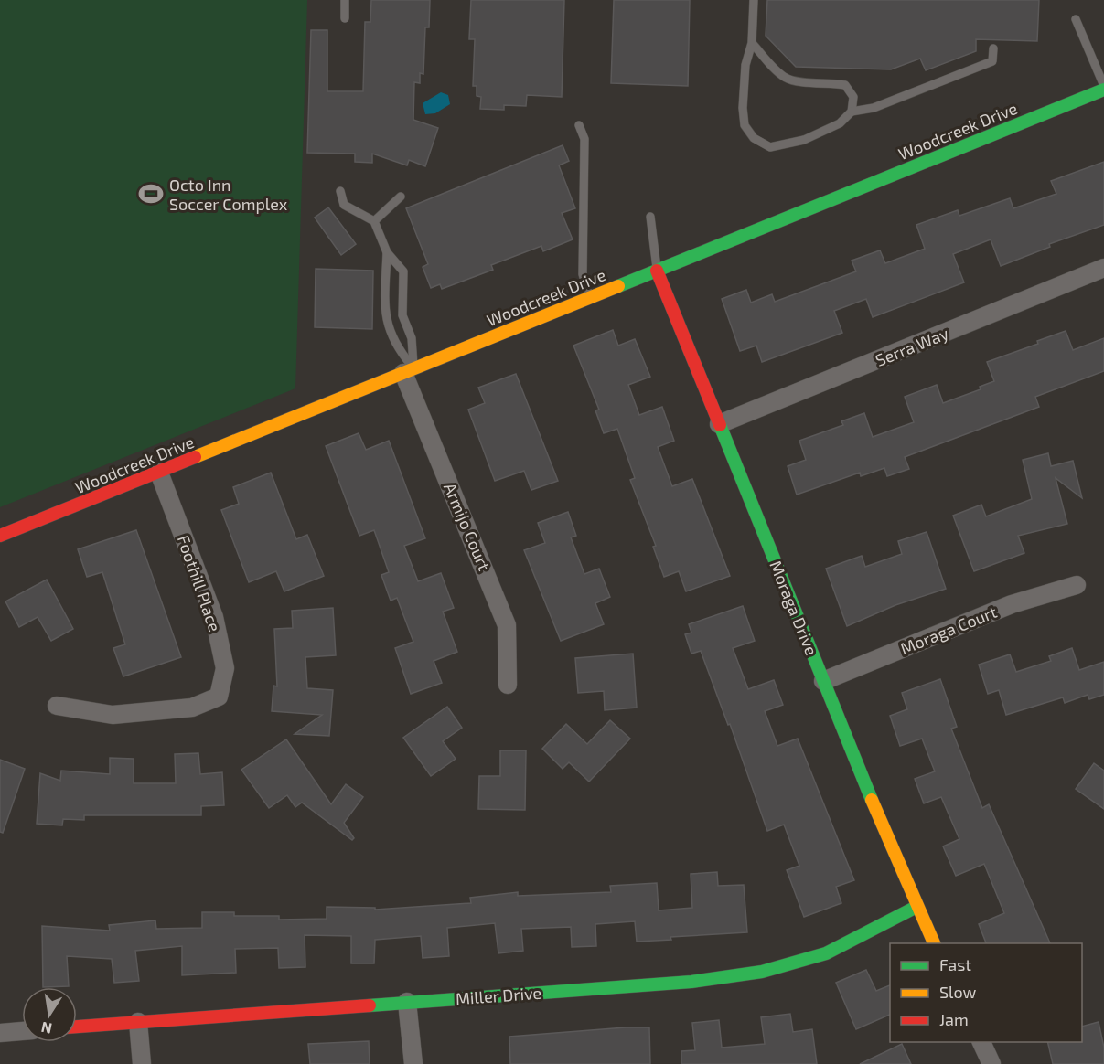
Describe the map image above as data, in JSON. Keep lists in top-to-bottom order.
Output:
{
  "streets": {
    "street": [
      "Woodcreek Drive",
      "Serra Way",
      "Armijo Court",
      "Foothill Place",
      "Moraga Drive",
      "Moraga Court",
      "Miller Drive"
    ]
  },
  "crossings": [
    ["Woodcreek Drive", "Armijo Court"],
    ["Woodcreek Drive", "Foothill Place"],
    ["Woodcreek Drive", "Moraga Drive"],
    ["Serra Way", "Moraga Drive"],
    ["Moraga Drive", "Moraga Court"],
    ["Moraga Drive", "Miller Drive"]
  ],
  "places": {
    "sports": ["Octo Inn Soccer Complex"]
  },
  "legend": ["Fast", "Slow", "Jam"],
  "north": "bottom"
}
